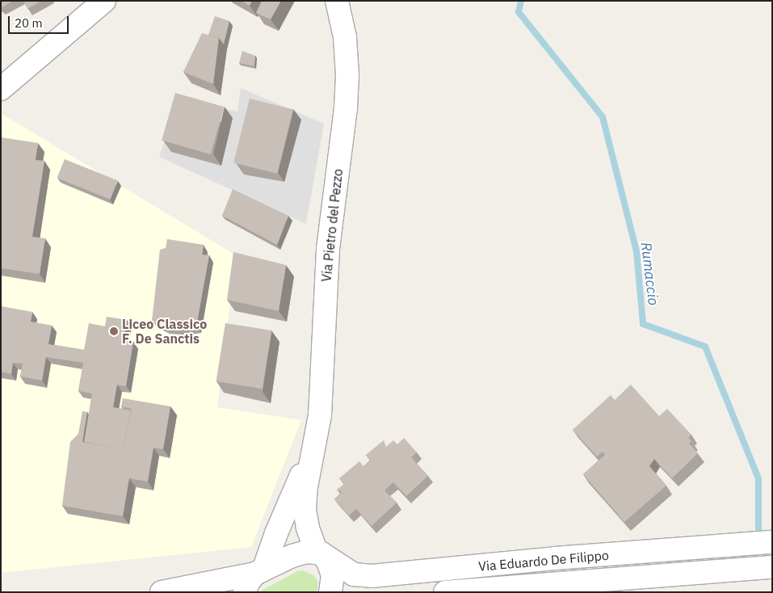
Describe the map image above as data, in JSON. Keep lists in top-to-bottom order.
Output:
{
  "streets": {
    "street": ["Via Pietro del Pezzo", "Via Eduardo De Filippo"]
  },
  "crossings": [
    ["Via Pietro del Pezzo", "Via Eduardo De Filippo"]
  ],
  "water": ["Rumaccio"],
  "places": ["Liceo Classico F. De Sanctis"],
  "scale_bar": "20 m"
}
